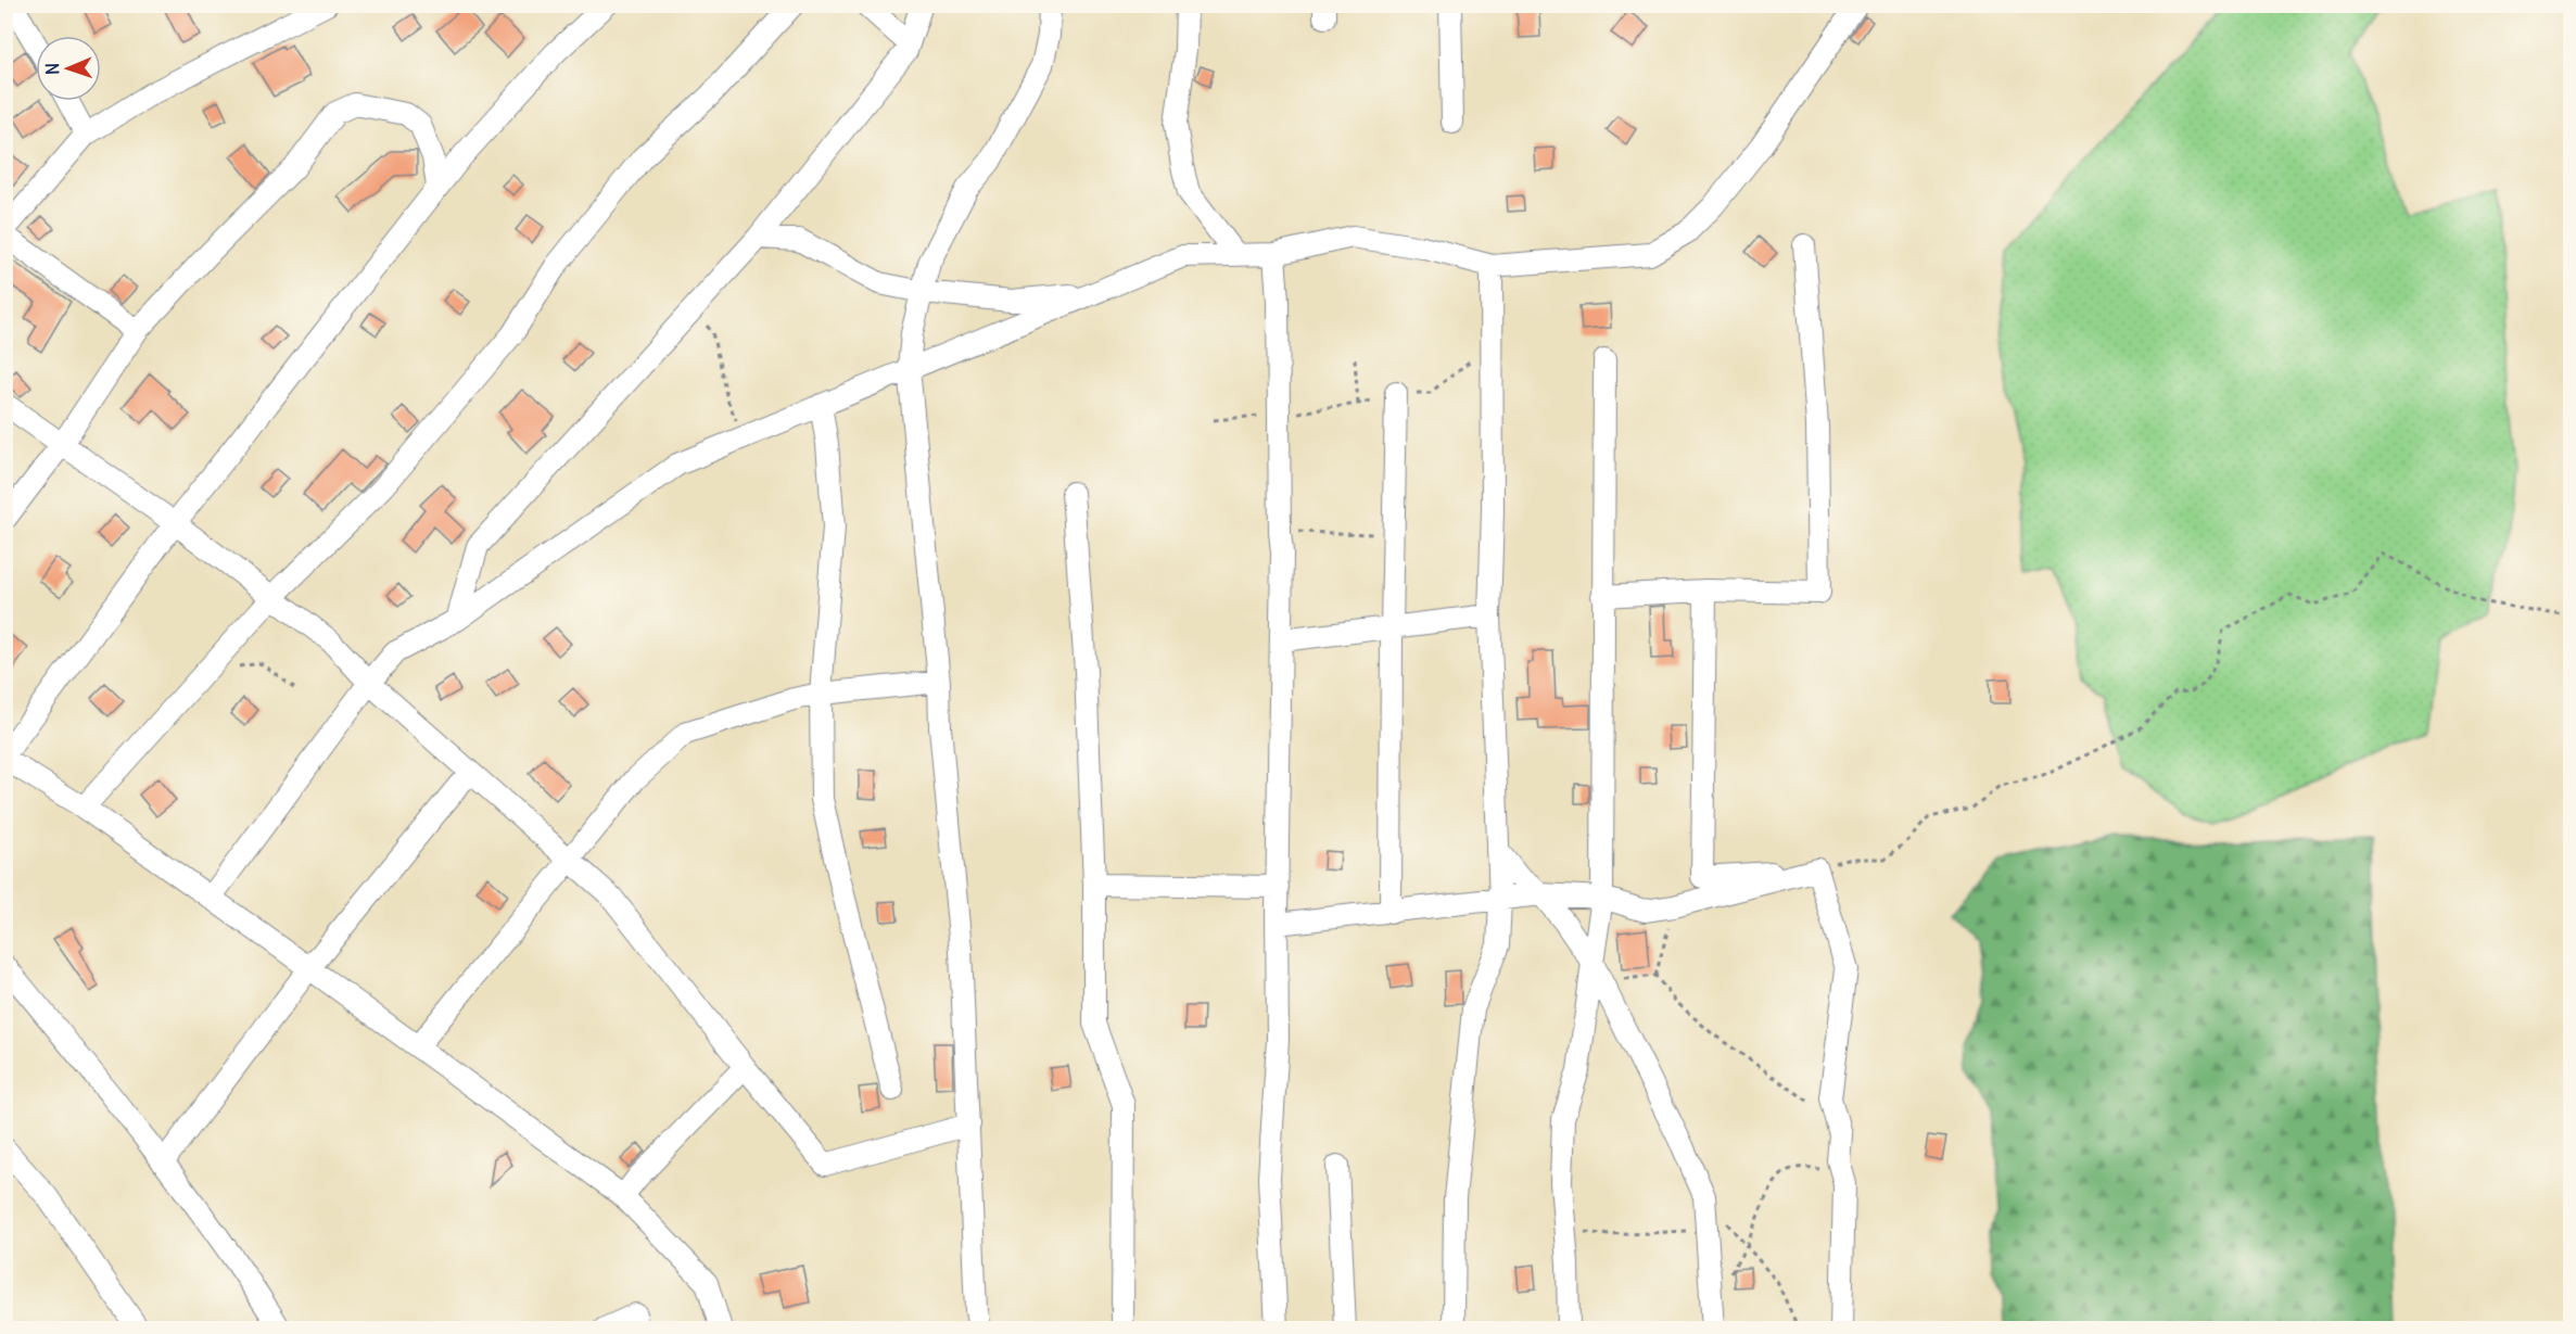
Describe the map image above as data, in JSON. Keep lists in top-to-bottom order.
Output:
{
  "north": "left"
}
